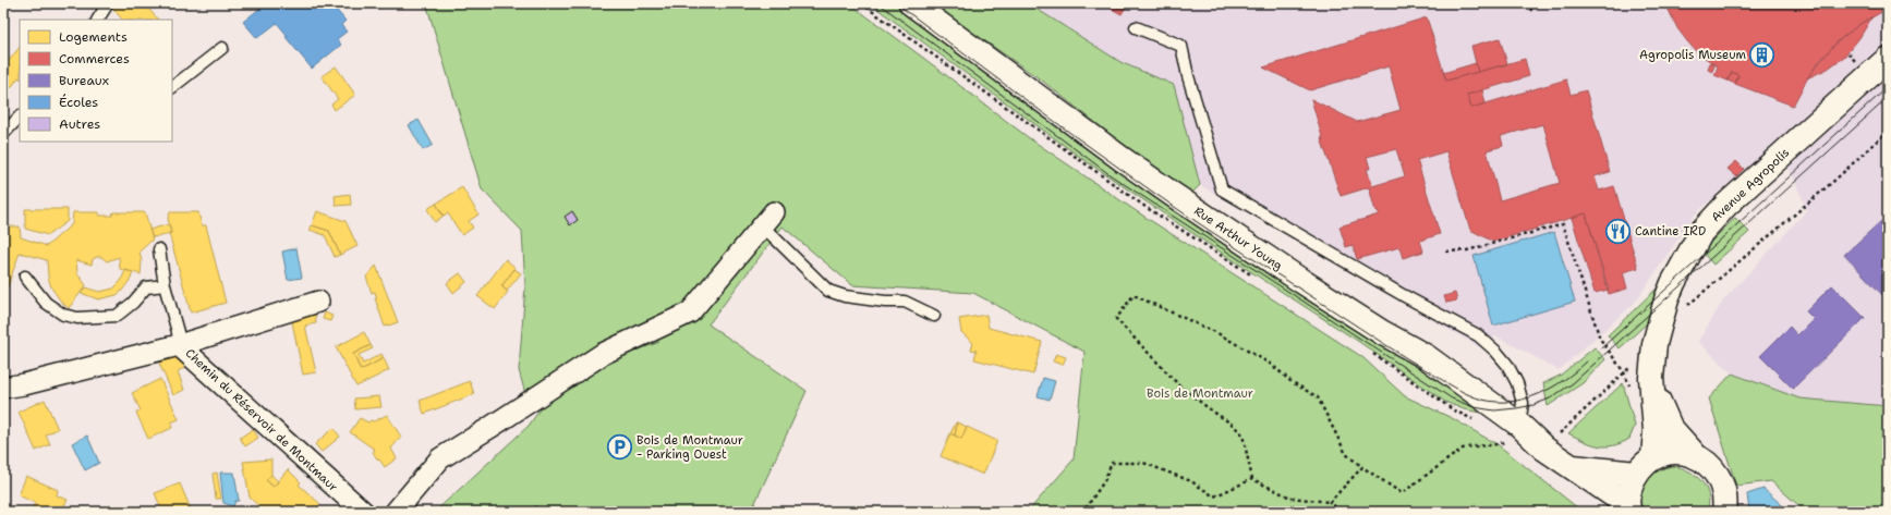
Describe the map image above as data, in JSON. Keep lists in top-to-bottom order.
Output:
{
  "streets": {
    "street": ["Avenue Agropolis", "Rue Arthur Young", "Chemin du Réservoir de Montmaur"]
  },
  "parks": ["Bois de Montmaur"],
  "places": {
    "building": ["Agropolis Museum"],
    "restaurant": ["Cantine IRD"],
    "parking": ["Bois de Montmaur - Parking Ouest"]
  },
  "legend": [
    "Logements",
    "Commerces",
    "Bureaux",
    "Écoles",
    "Autres"
  ]
}
